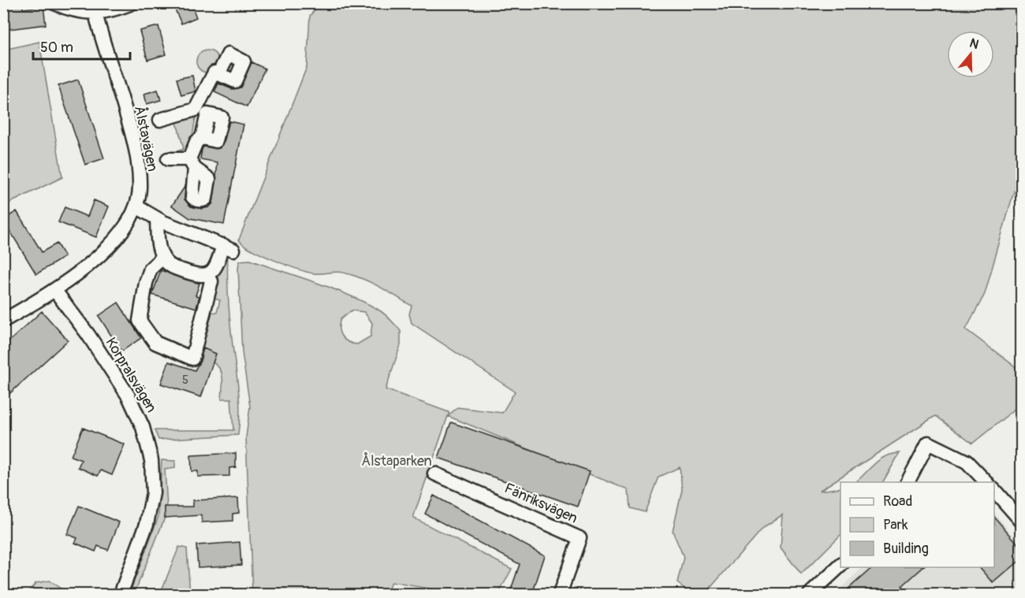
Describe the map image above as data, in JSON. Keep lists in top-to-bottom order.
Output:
{
  "streets": {
    "street": ["Ålstavägen", "Korpralsvägen", "Fänriksvägen"]
  },
  "parks": ["Ålstaparken"],
  "house_numbers": ["5"],
  "legend": ["Road", "Park", "Building"],
  "scale_bar": "50 m",
  "north": "top"
}
